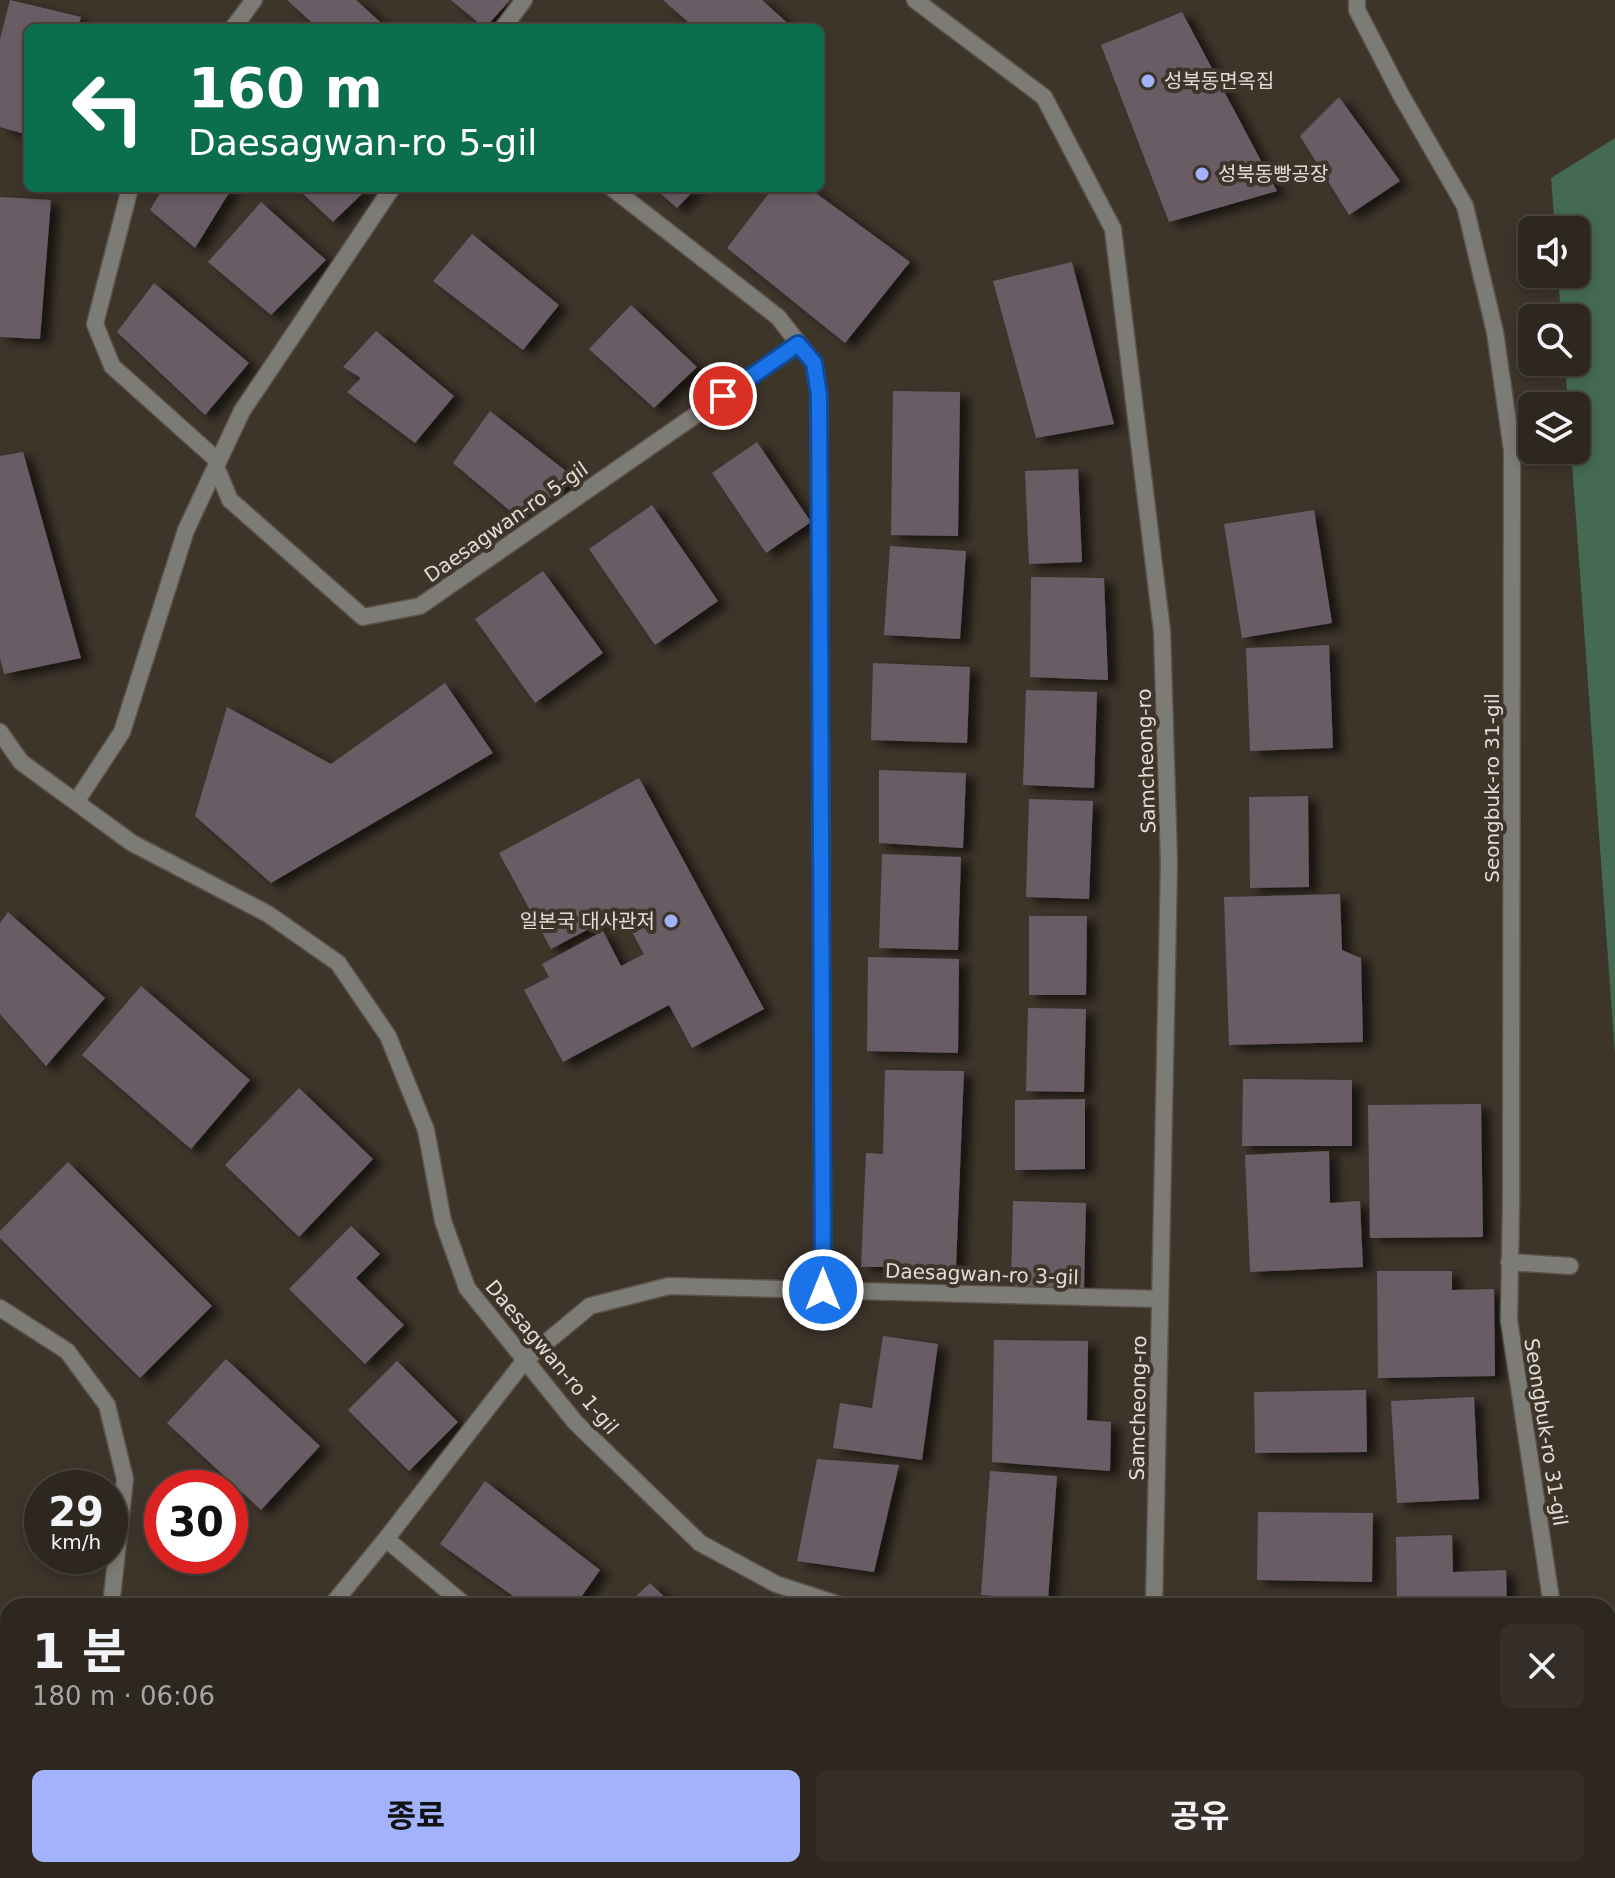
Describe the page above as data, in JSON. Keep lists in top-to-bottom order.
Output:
{
  "streets": {
    "street": [
      "Daesagwan-ro 5-gil",
      "Samcheong-ro",
      "Seongbuk-ro 31-gil",
      "Daesagwan-ro 3-gil",
      "Daesagwan-ro 1-gil"
    ]
  },
  "crossings": [
    ["Samcheong-ro", "Daesagwan-ro 3-gil"],
    ["Daesagwan-ro 3-gil", "Daesagwan-ro 1-gil"]
  ],
  "places": ["성북동면옥집", "성북동빵공장", "일본국 대사관저"],
  "page": {
    "turn": ["160 m", "Daesagwan-ro 5-gil"],
    "speed": "29 km/h",
    "limit": "30",
    "heading": ["1 분", "180 m · 06:06"],
    "buttons": ["종료", "공유"]
  }
}
